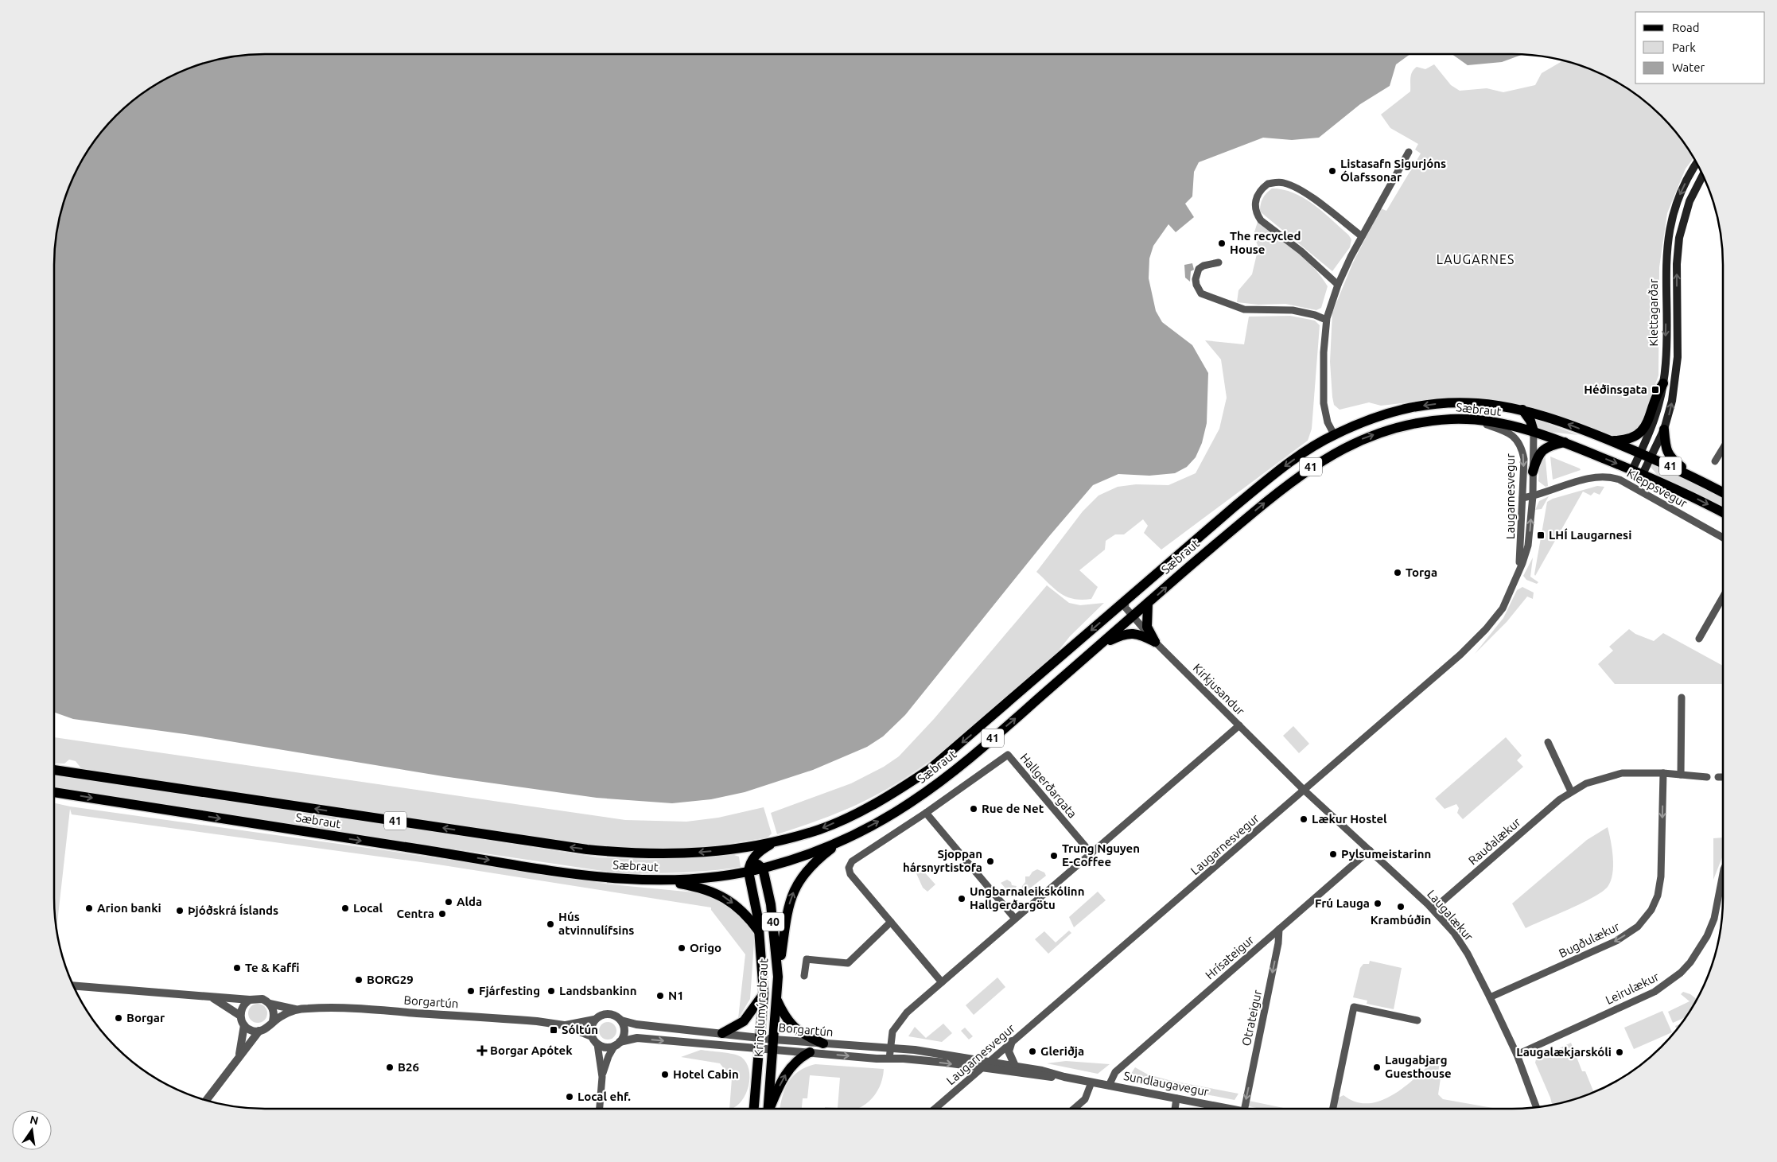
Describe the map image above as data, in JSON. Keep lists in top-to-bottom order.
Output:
{
  "streets": {
    "main road": [
      "Klettagarðar",
      "Sæbraut",
      "41",
      "40",
      "Kringlumýrarbraut"
    ],
    "street": [
      "Kleppsvegur",
      "Laugarnesvegur",
      "Kirkjusandur",
      "Hallgerðargata",
      "Rauðalækur",
      "Laugalækur",
      "Bugðulækur",
      "Hrísateigur",
      "Leirulækur",
      "Borgartún",
      "Otrateigur",
      "Sundlaugavegur"
    ]
  },
  "crossings": [
    ["Klettagarðar", "Sæbraut"],
    ["Sæbraut", "Laugarnesvegur"],
    ["Sæbraut", "Kirkjusandur"],
    ["Sæbraut", "Kringlumýrarbraut"],
    ["Kleppsvegur", "Laugarnesvegur"],
    ["Laugarnesvegur", "Kirkjusandur"],
    ["Laugarnesvegur", "Laugalækur"],
    ["Laugarnesvegur", "Borgartún"],
    ["Laugarnesvegur", "Sundlaugavegur"],
    ["Kirkjusandur", "Laugalækur"],
    ["Rauðalækur", "Laugalækur"],
    ["Rauðalækur", "Bugðulækur"],
    ["Laugalækur", "Bugðulækur"],
    ["Laugalækur", "Hrísateigur"],
    ["Laugalækur", "Leirulækur"],
    ["Hrísateigur", "Otrateigur"],
    ["Hrísateigur", "Sundlaugavegur"],
    ["Borgartún", "Kringlumýrarbraut"],
    ["Borgartún", "Sundlaugavegur"]
  ],
  "one_way": ["Bugðulækur", "Otrateigur"],
  "districts": ["LAUGARNES"],
  "places": {
    "other": [
      "Listasafn Sigurjóns Ólafssonar",
      "The recycled House",
      "Torga",
      "Rue de Net",
      "Lækur Hostel",
      "Pylsumeistarinn",
      "Trung Nguyen E-Coffee",
      "Sjoppan hársnyrtistofa",
      "Ungbarnaleikskólinn Hallgerðargötu",
      "Alda",
      "Frú Lauga",
      "Krambúðin",
      "Arion banki",
      "Local",
      "Þjóðskrá Íslands",
      "Centra",
      "Hús atvinnulífsins",
      "Origo",
      "Te & Kaffi",
      "BORG29",
      "Fjárfesting",
      "Landsbankinn",
      "N1",
      "Borgar",
      "Gleriðja",
      "Laugalækjarskóli",
      "B26",
      "Laugabjarg Guesthouse",
      "Hotel Cabin",
      "Local ehf."
    ],
    "transit": ["Héðinsgata", "LHÍ Laugarnesi", "Sóltún"],
    "health": ["Borgar Apótek"]
  },
  "legend": ["Road", "Park", "Water"],
  "north": "top"
}
